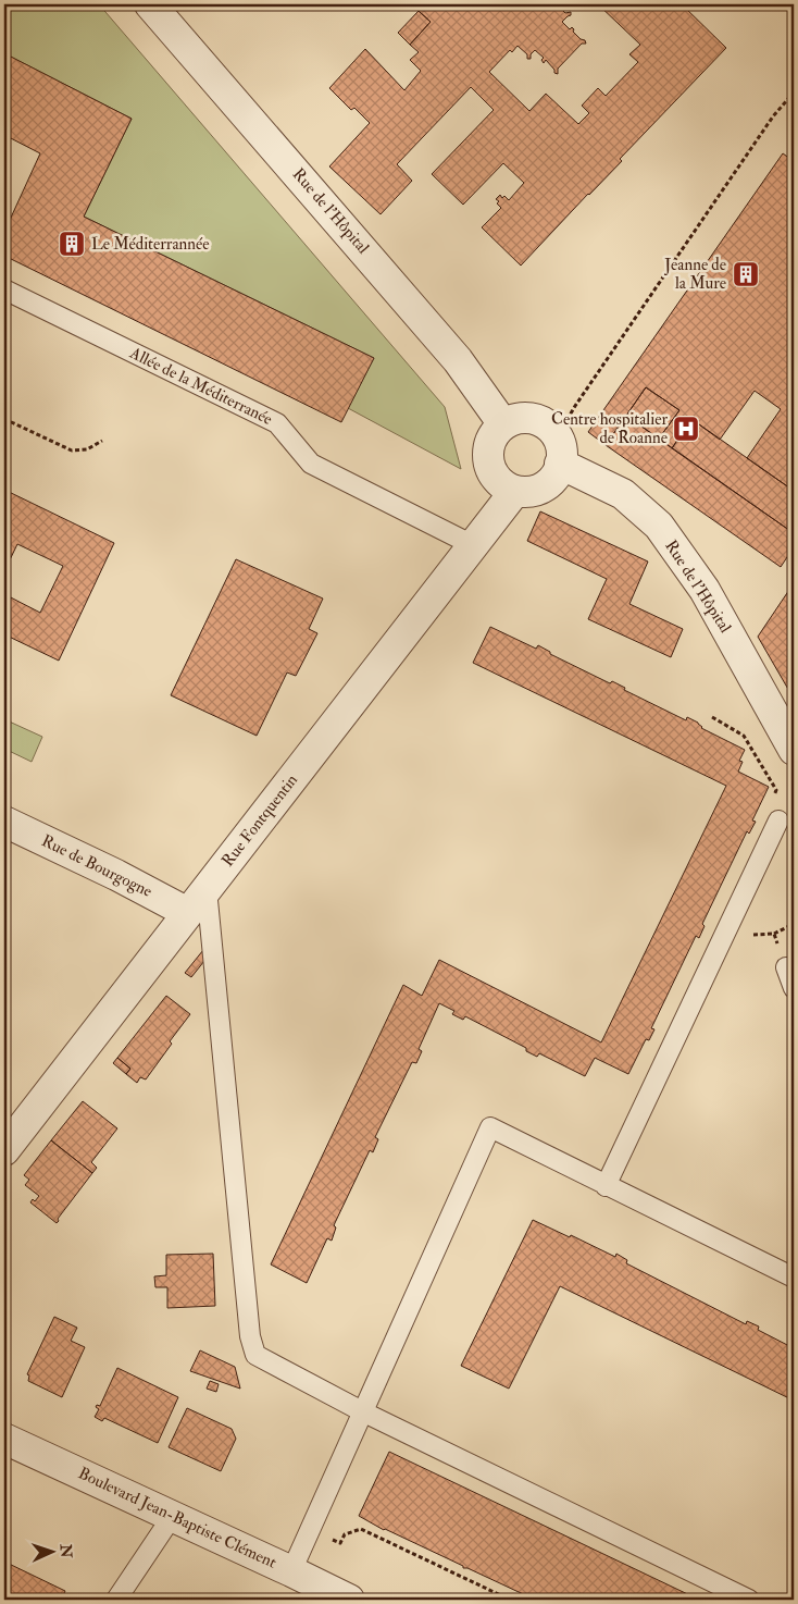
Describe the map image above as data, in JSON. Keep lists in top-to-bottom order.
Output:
{
  "streets": {
    "street": [
      "Rue de l'Hôpital",
      "Rue Fontquentin",
      "Rue de Bourgogne",
      "Boulevard Jean-Baptiste Clément"
    ],
    "lane": ["Allée de la Méditerranée"]
  },
  "crossings": [
    ["Rue de l'Hôpital", "Rue Fontquentin"],
    ["Allée de la Méditerranée", "Rue Fontquentin"],
    ["Rue Fontquentin", "Rue de Bourgogne"]
  ],
  "places": {
    "building": ["Le Méditerrannée", "Jeanne de la Mure"],
    "hospital": ["Centre hospitalier de Roanne"]
  },
  "north": "right"
}
